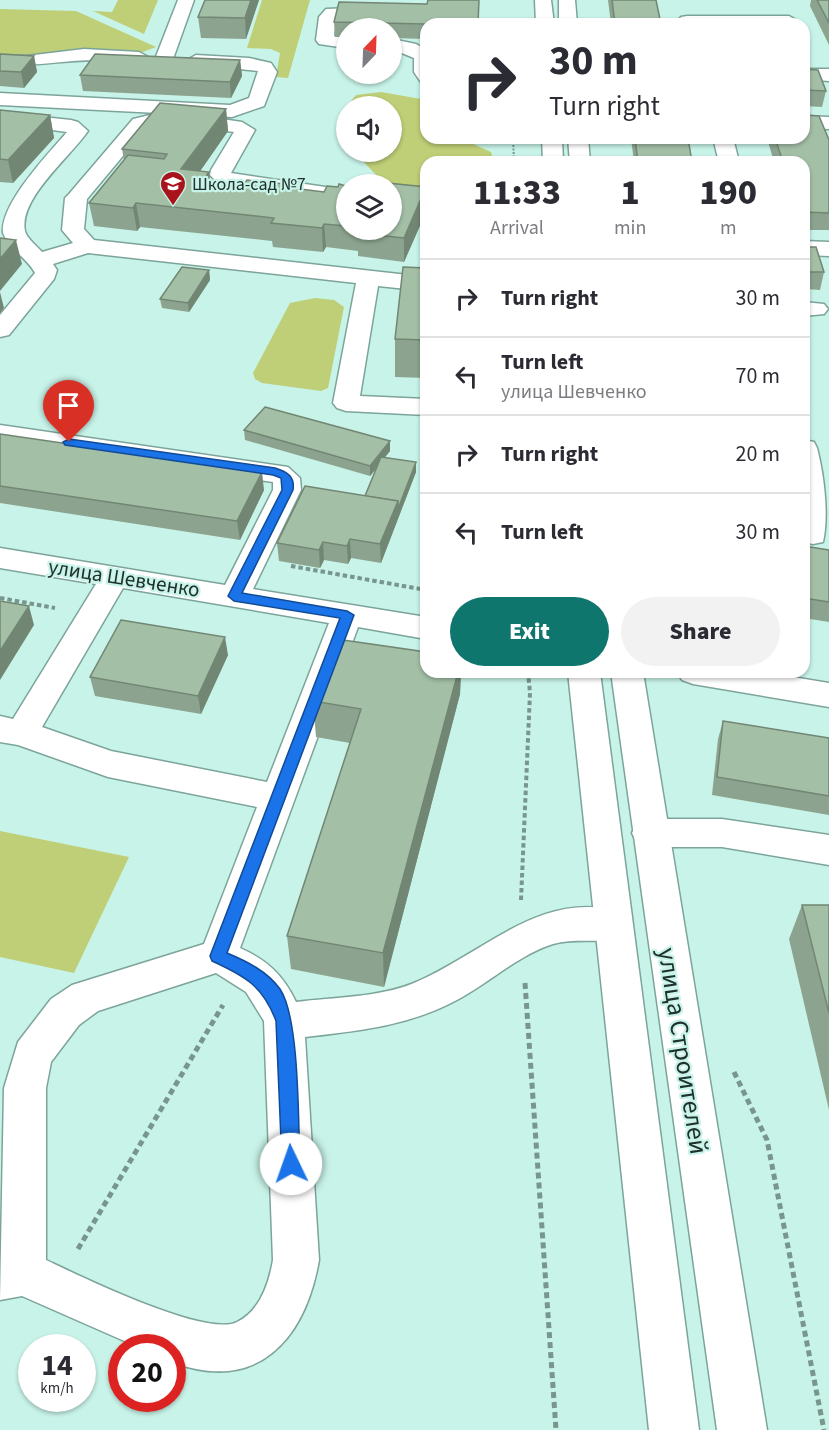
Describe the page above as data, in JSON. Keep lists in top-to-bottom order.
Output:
{
  "streets": {
    "main road": ["улица Шевченко", "улица Строителей"]
  },
  "places": {
    "school or university": ["Школа-сад №7"]
  },
  "north": "top right",
  "page": {
    "turn": ["30 m", "Turn right"],
    "eta": [
      "11:33",
      "Arrival",
      "1",
      "min",
      "190",
      "m"
    ],
    "list": [
      {
        "name": "Turn right",
        "value": "30 m"
      },
      {
        "name": "Turn left",
        "note": "улица Шевченко",
        "value": "70 m"
      },
      {
        "name": "Turn right",
        "value": "20 m"
      },
      {
        "name": "Turn left",
        "value": "30 m"
      }
    ],
    "buttons": ["Exit", "Share"],
    "speed": "14 km/h",
    "limit": "20"
  }
}
